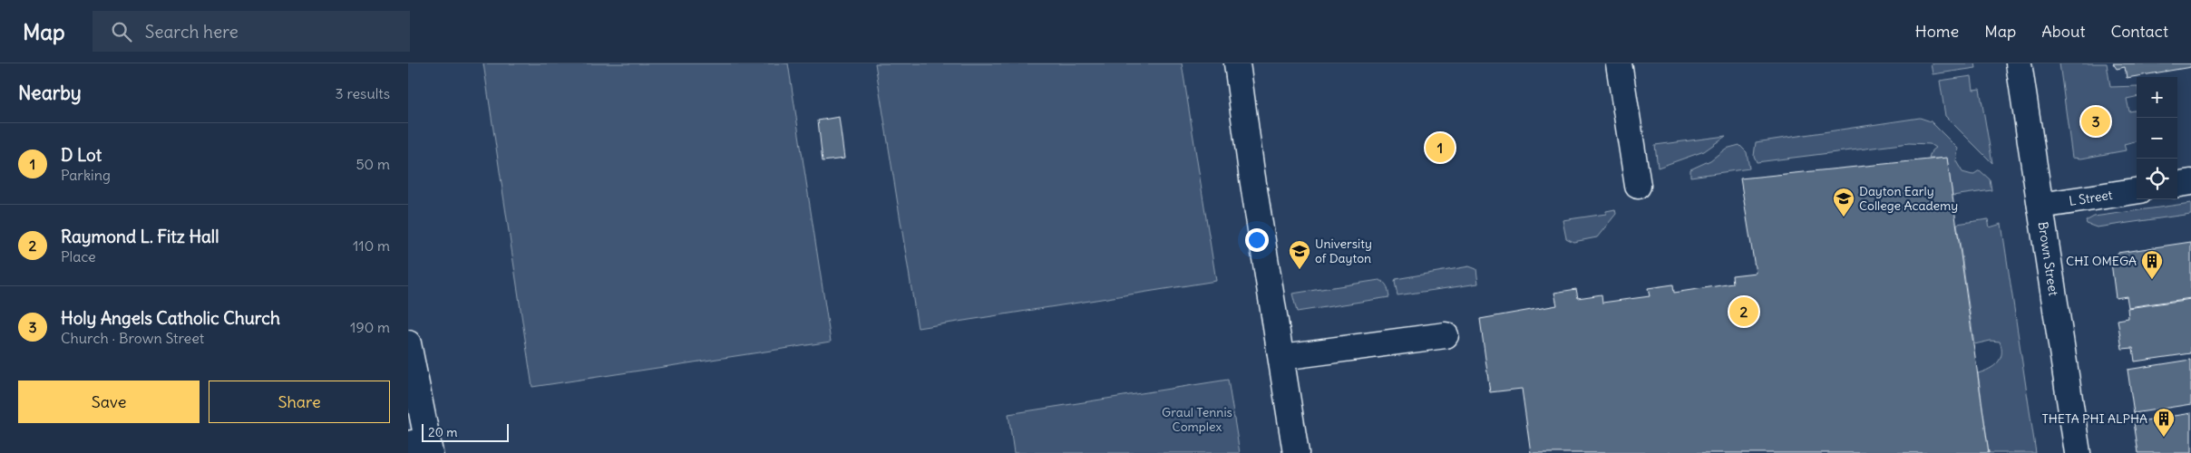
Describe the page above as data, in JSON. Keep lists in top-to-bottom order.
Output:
{
  "streets": {
    "street": ["L Street", "Brown Street"]
  },
  "crossings": [
    ["L Street", "Brown Street"]
  ],
  "parks": ["Graul Tennis Complex"],
  "places": {
    "school or university": ["Dayton Early College Academy", "University of Dayton"],
    "building": ["CHI OMEGA", "THETA PHI ALPHA"]
  },
  "scale_bar": "20 m",
  "page": {
    "header": "Map",
    "search": "Search here",
    "nav": [
      "Home",
      "Map",
      "About",
      "Contact"
    ],
    "heading": ["Nearby", "3 results"],
    "map_buttons": ["+", "−"],
    "pins": ["3", "1", "2"],
    "list": [
      {
        "mark": "1",
        "name": "D Lot",
        "note": "Parking",
        "value": "50 m"
      },
      {
        "mark": "2",
        "name": "Raymond L. Fitz Hall",
        "note": "Place",
        "value": "110 m"
      },
      {
        "mark": "3",
        "name": "Holy Angels Catholic Church",
        "note": "Church · Brown Street",
        "value": "190 m"
      }
    ],
    "buttons": ["Save", "Share"],
    "scale": "20 m"
  }
}
